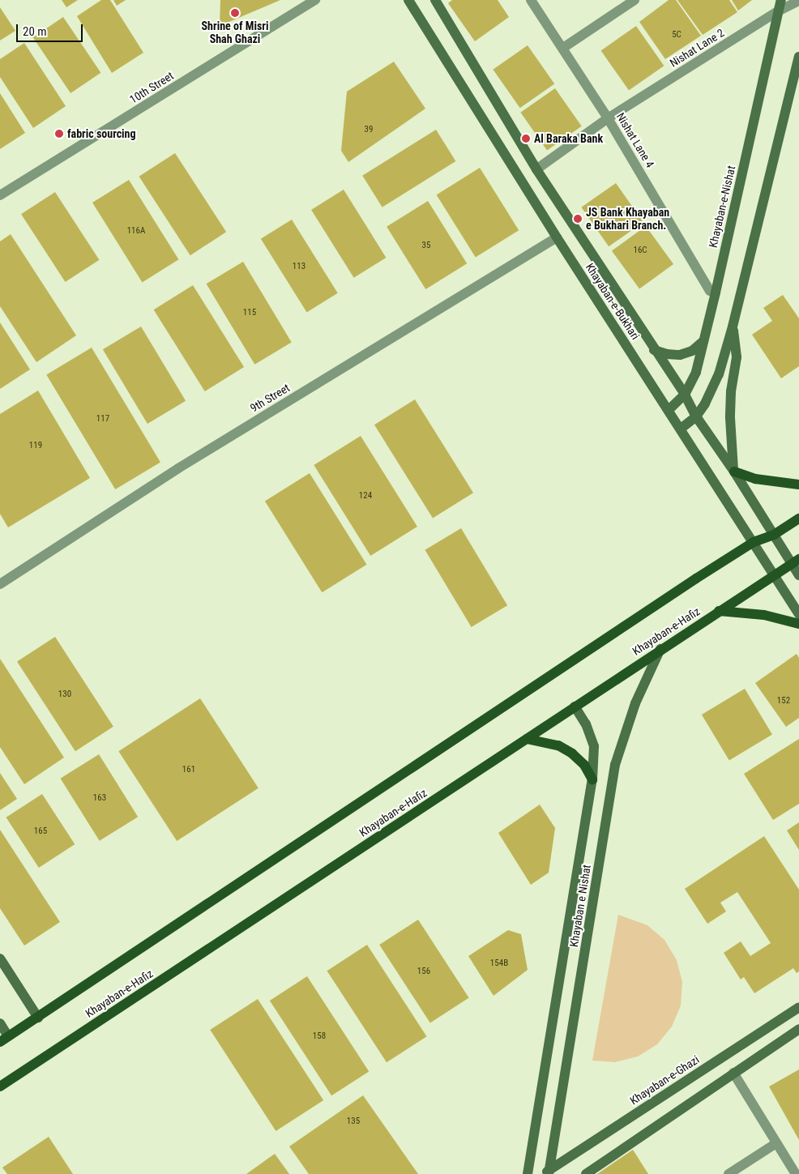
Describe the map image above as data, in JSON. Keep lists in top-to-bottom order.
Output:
{
  "streets": {
    "main road": ["Khayaban-e-Hafiz"],
    "street": [
      "Nishat Lane 2",
      "10th Street",
      "Nishat Lane 4",
      "Khayaban-e-Nishat",
      "Khayaban-e-Bukhari",
      "9th Street",
      "Khayaban e Nishat",
      "Khayaban-e-Ghazi"
    ]
  },
  "crossings": [
    ["Nishat Lane 2", "Nishat Lane 4"],
    ["Nishat Lane 2", "Khayaban-e-Nishat"],
    ["Nishat Lane 2", "Khayaban-e-Bukhari"],
    ["Nishat Lane 4", "Khayaban-e-Nishat"],
    ["Khayaban-e-Nishat", "Khayaban-e-Bukhari"],
    ["Khayaban-e-Bukhari", "9th Street"],
    ["Khayaban-e-Bukhari", "Khayaban-e-Hafiz"],
    ["Khayaban-e-Hafiz", "Khayaban e Nishat"],
    ["Khayaban e Nishat", "Khayaban-e-Ghazi"]
  ],
  "places": [
    "Shrine of Misri Shah Ghazi",
    "fabric sourcing",
    "Al Baraka Bank",
    "JS Bank Khayaban e Bukhari Branch."
  ],
  "house_numbers": [
    "5C",
    "39",
    "116A",
    "35",
    "16C",
    "113",
    "115",
    "117",
    "119",
    "124",
    "130",
    "152",
    "161",
    "163",
    "165",
    "154B",
    "156",
    "158",
    "135"
  ],
  "scale_bar": "20 m"
}
